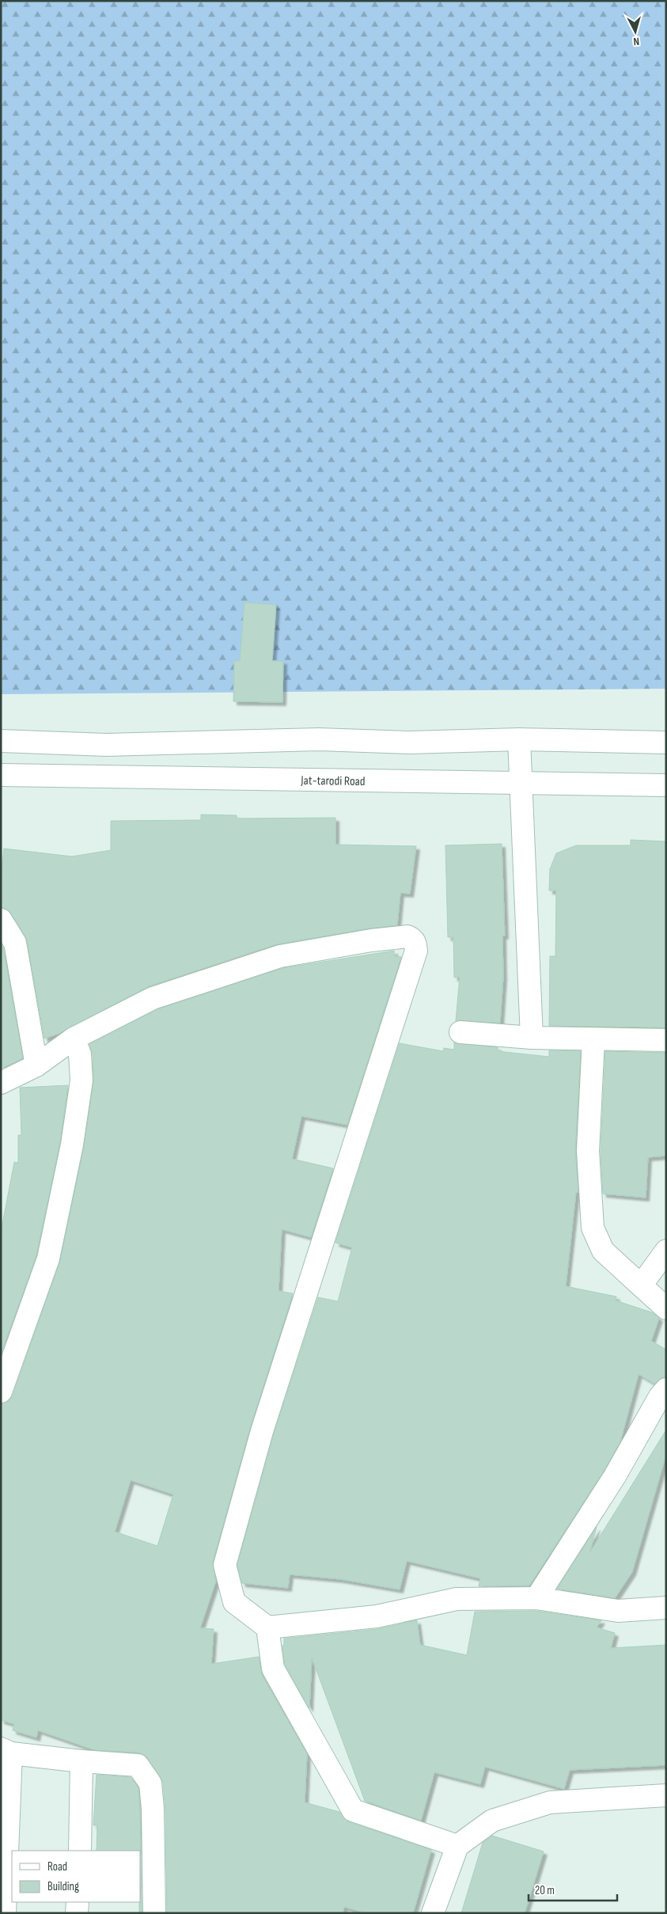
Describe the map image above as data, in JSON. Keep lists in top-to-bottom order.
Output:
{
  "streets": {
    "street": ["Jat-tarodi Road"]
  },
  "legend": ["Road", "Building"],
  "scale_bar": "20 m",
  "north": "bottom"
}
